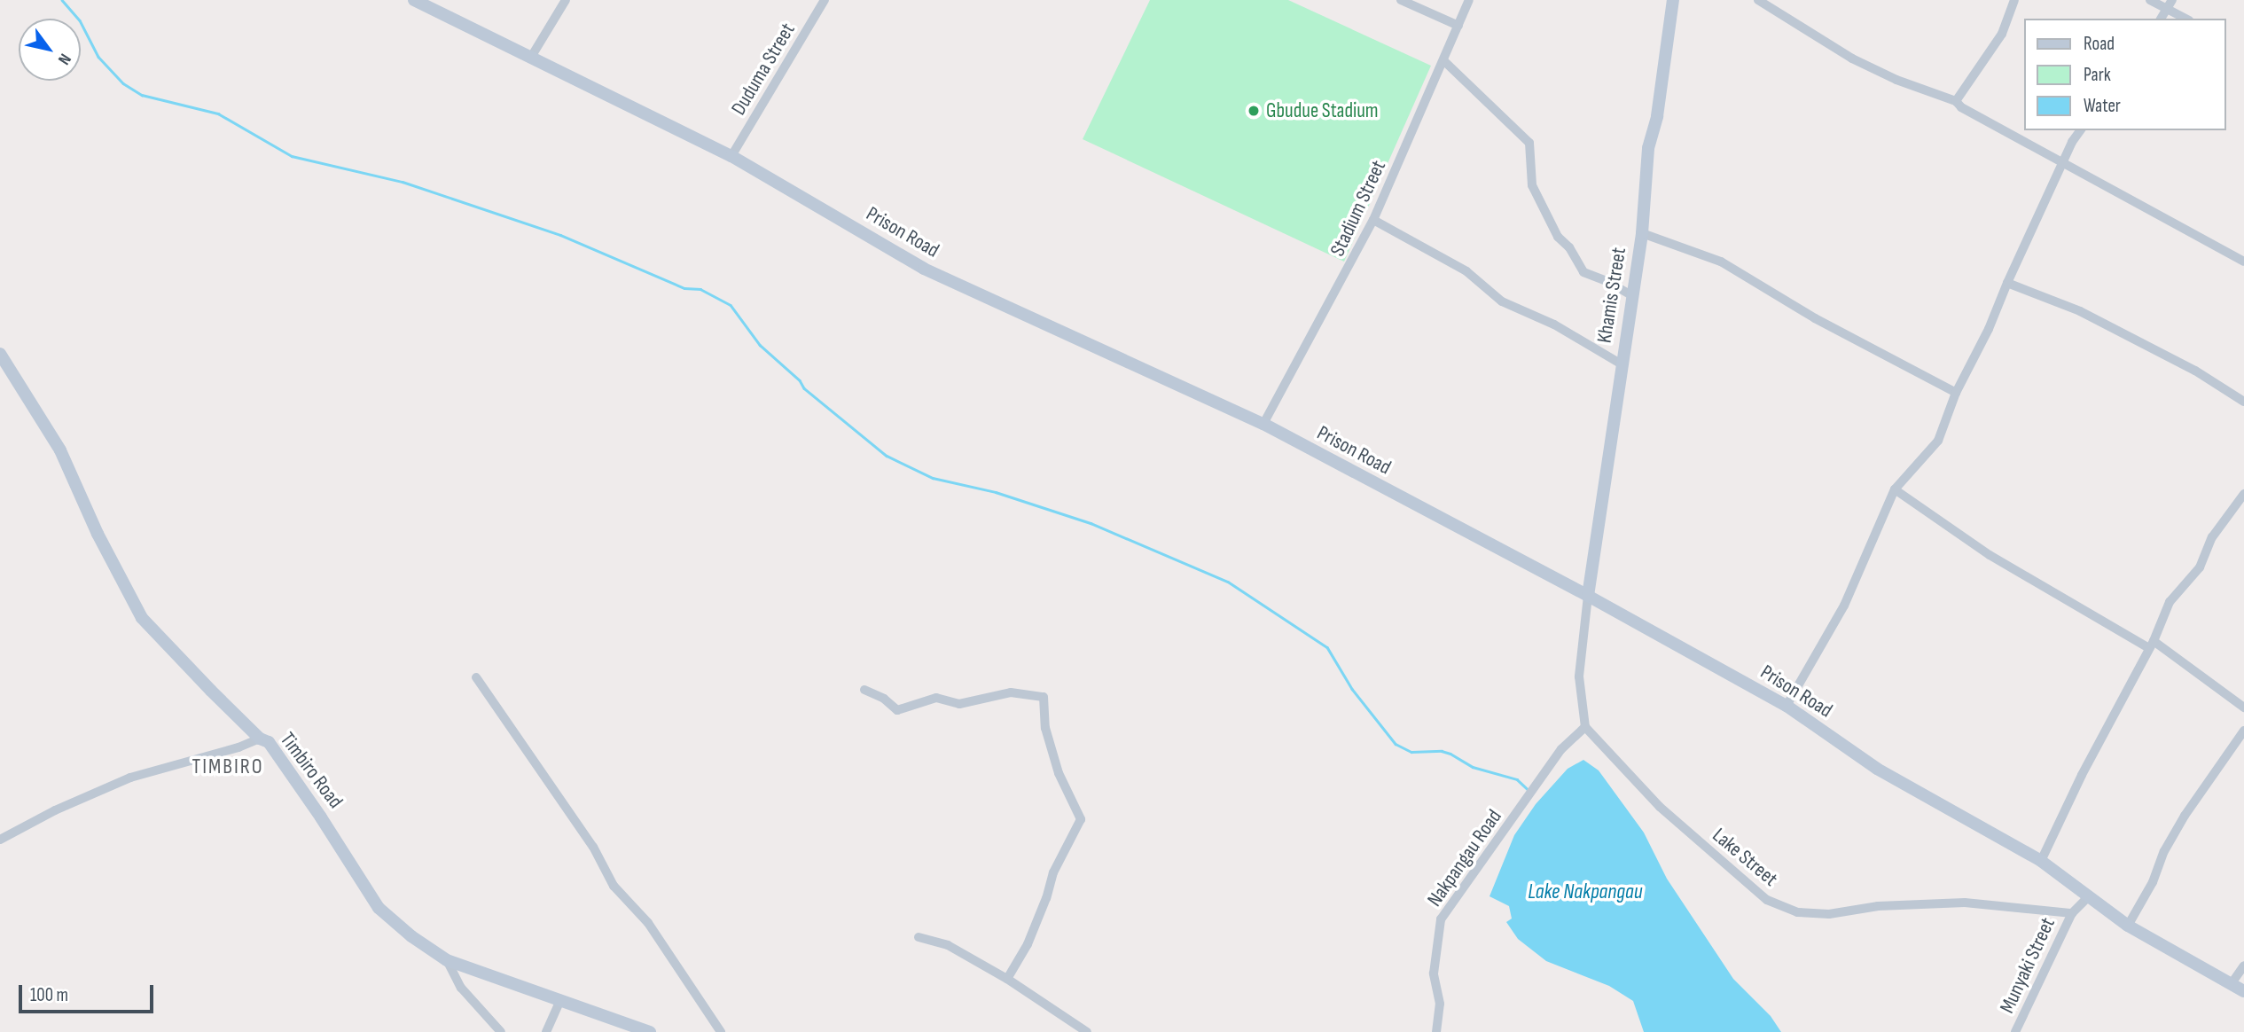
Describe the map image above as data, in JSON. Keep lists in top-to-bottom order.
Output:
{
  "streets": {
    "street": [
      "Duduma Street",
      "Stadium Street",
      "Prison Road",
      "Khamis Street",
      "Timbiro Road",
      "Lake Street",
      "Nakpangau Road",
      "Munyaki Street"
    ]
  },
  "crossings": [
    ["Duduma Street", "Prison Road"],
    ["Stadium Street", "Prison Road"],
    ["Prison Road", "Khamis Street"],
    ["Lake Street", "Nakpangau Road"],
    ["Lake Street", "Munyaki Street"]
  ],
  "districts": ["TIMBIRO"],
  "water": ["Lake Nakpangau"],
  "places": ["Gbudue Stadium"],
  "legend": ["Road", "Park", "Water"],
  "scale_bar": "100 m",
  "north": "bottom right"
}
